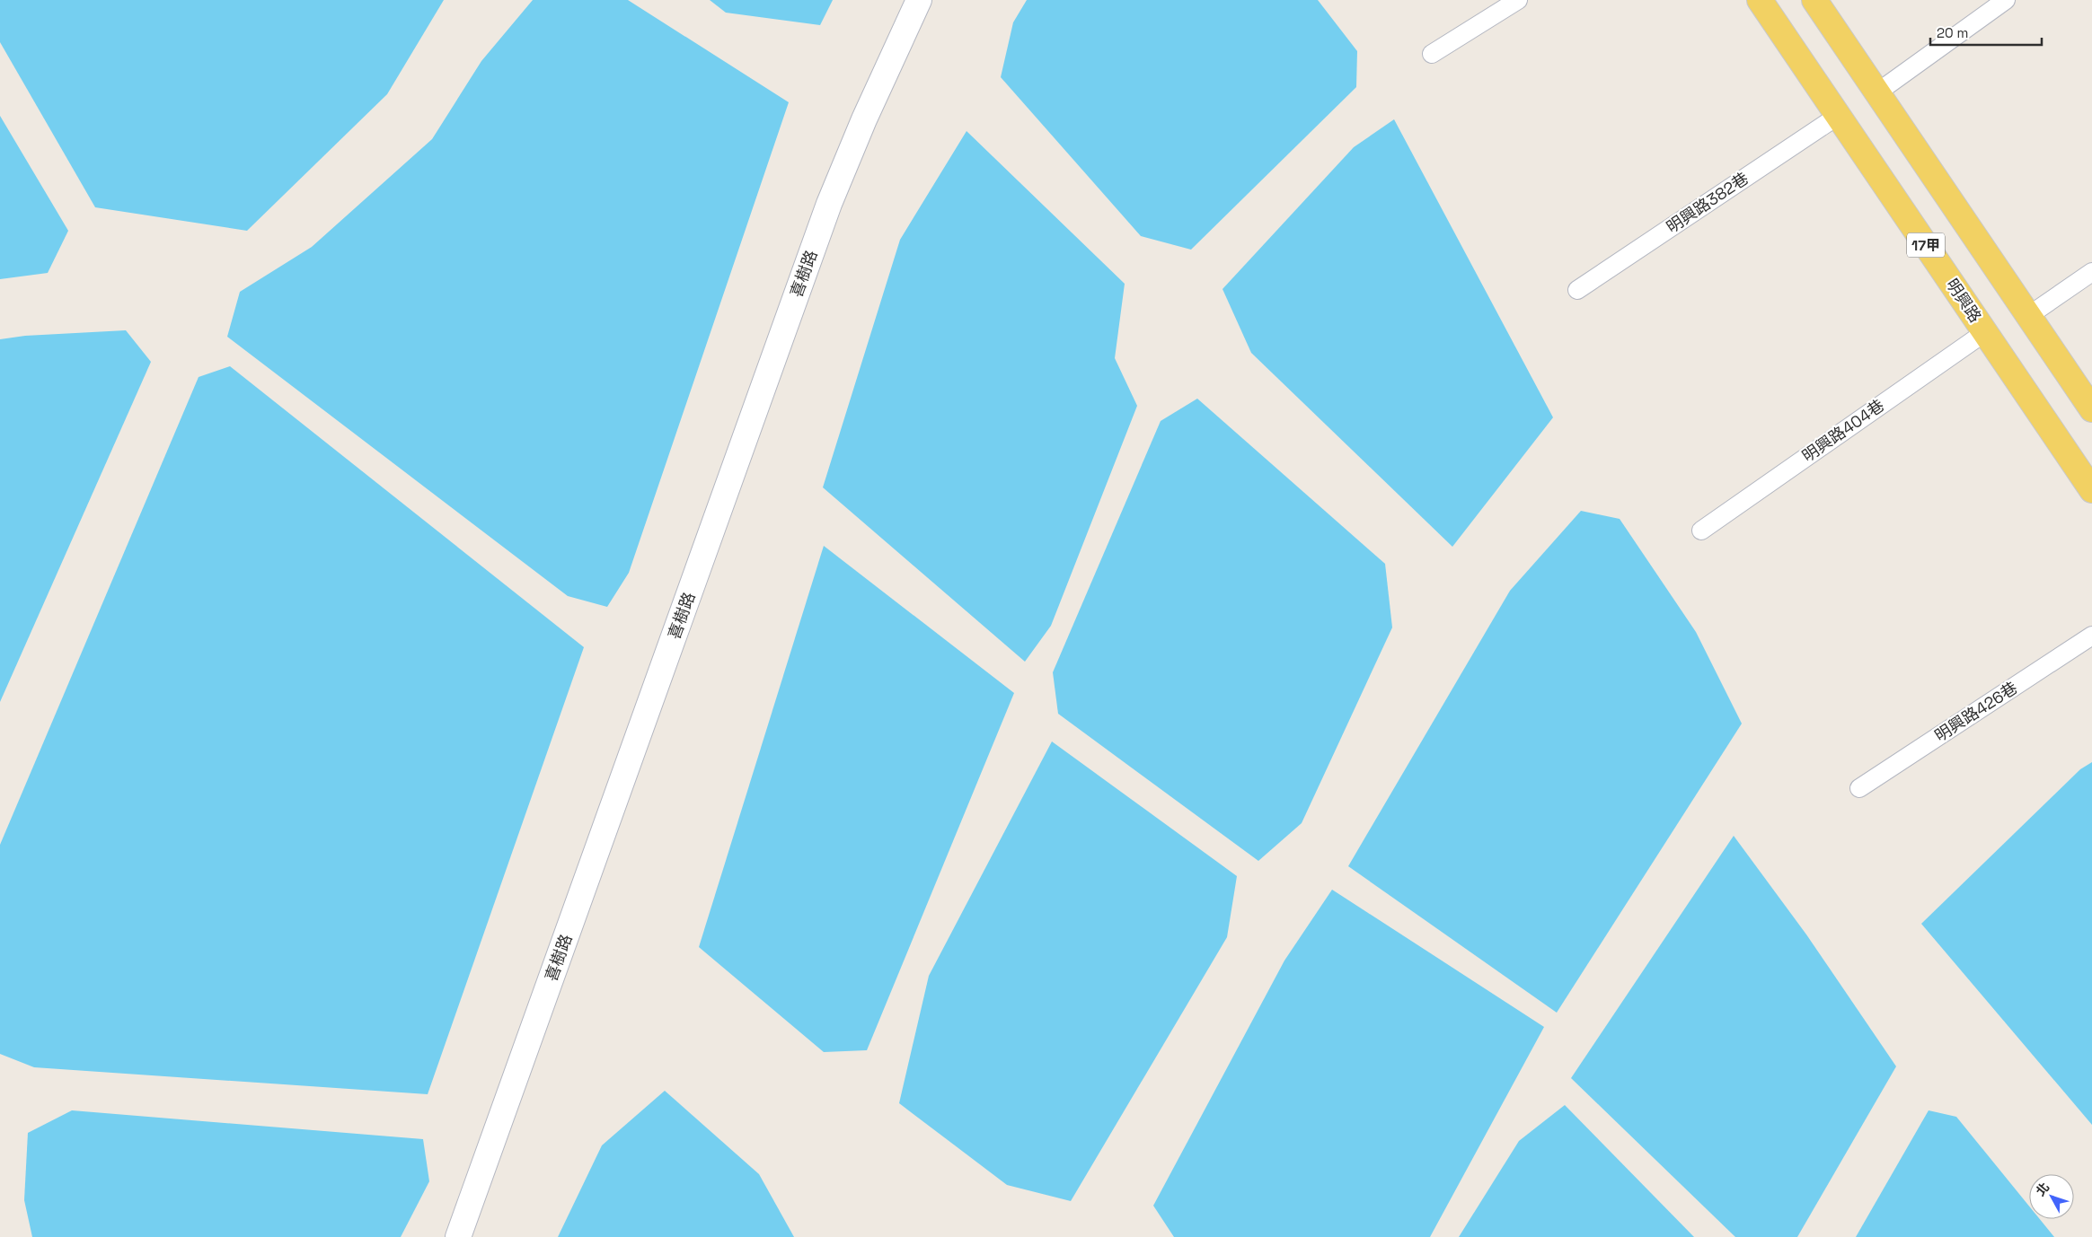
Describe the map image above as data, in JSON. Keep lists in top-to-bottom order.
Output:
{
  "streets": {
    "main road": ["17甲", "明興路"],
    "street": ["喜樹路"],
    "lane": ["明興路382巷", "明興路404巷", "明興路426巷"]
  },
  "crossings": [
    ["明興路382巷", "明興路"],
    ["明興路", "明興路404巷"]
  ],
  "scale_bar": "20 m",
  "north": "top left"
}
